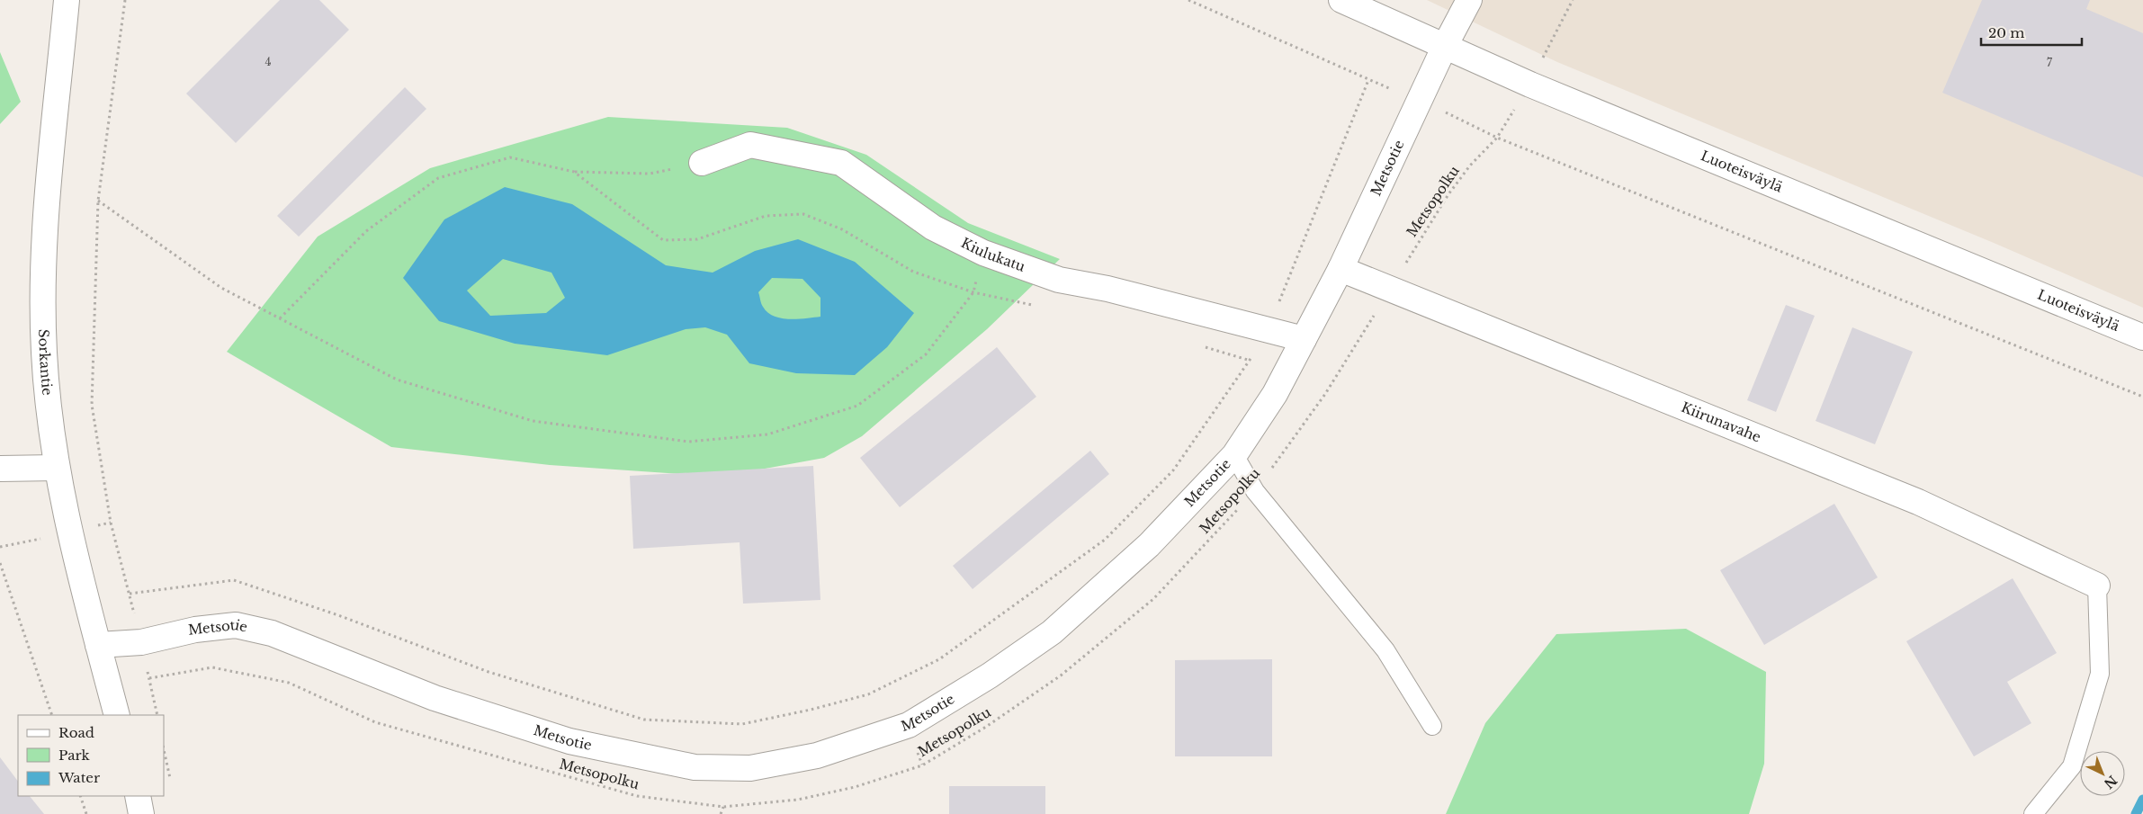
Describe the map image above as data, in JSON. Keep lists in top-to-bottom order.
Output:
{
  "streets": {
    "street": [
      "Metsotie",
      "Luoteisväylä",
      "Kiulukatu",
      "Sorkantie",
      "Kiirunavahe"
    ],
    "path": ["Metsopolku"]
  },
  "crossings": [
    ["Metsotie", "Luoteisväylä"],
    ["Metsotie", "Kiulukatu"],
    ["Metsotie", "Sorkantie"],
    ["Metsotie", "Kiirunavahe"],
    ["Metsopolku", "Kiirunavahe"]
  ],
  "house_numbers": ["4", "7"],
  "legend": ["Road", "Park", "Water"],
  "scale_bar": "20 m",
  "north": "bottom right"
}
